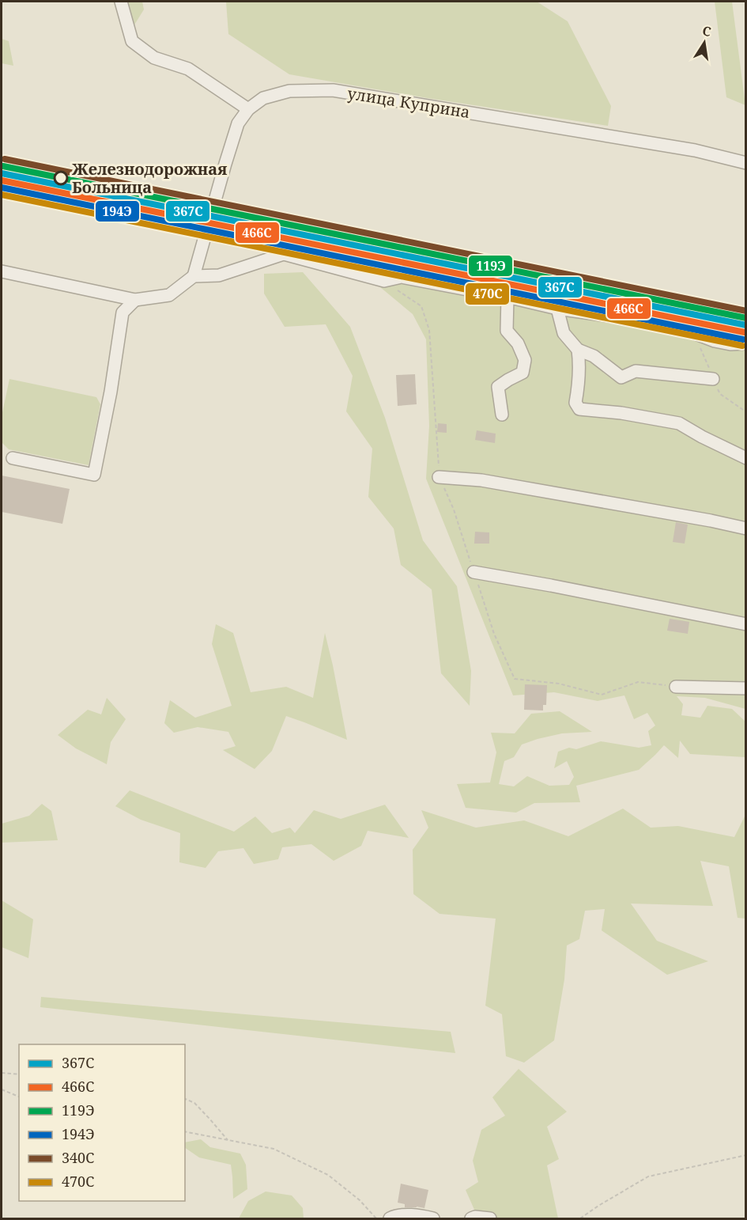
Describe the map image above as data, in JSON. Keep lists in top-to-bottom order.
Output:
{
  "streets": {
    "street": ["улица Куприна"]
  },
  "places": ["Железнодорожная Больница"],
  "lines": [
    "transit line 340С",
    "transit line 119Э",
    "transit line 367С",
    "transit line 466С",
    "transit line 194Э",
    "transit line 470С"
  ],
  "legend": [
    "367С",
    "466С",
    "119Э",
    "194Э",
    "340С",
    "470С"
  ],
  "north": "top"
}
